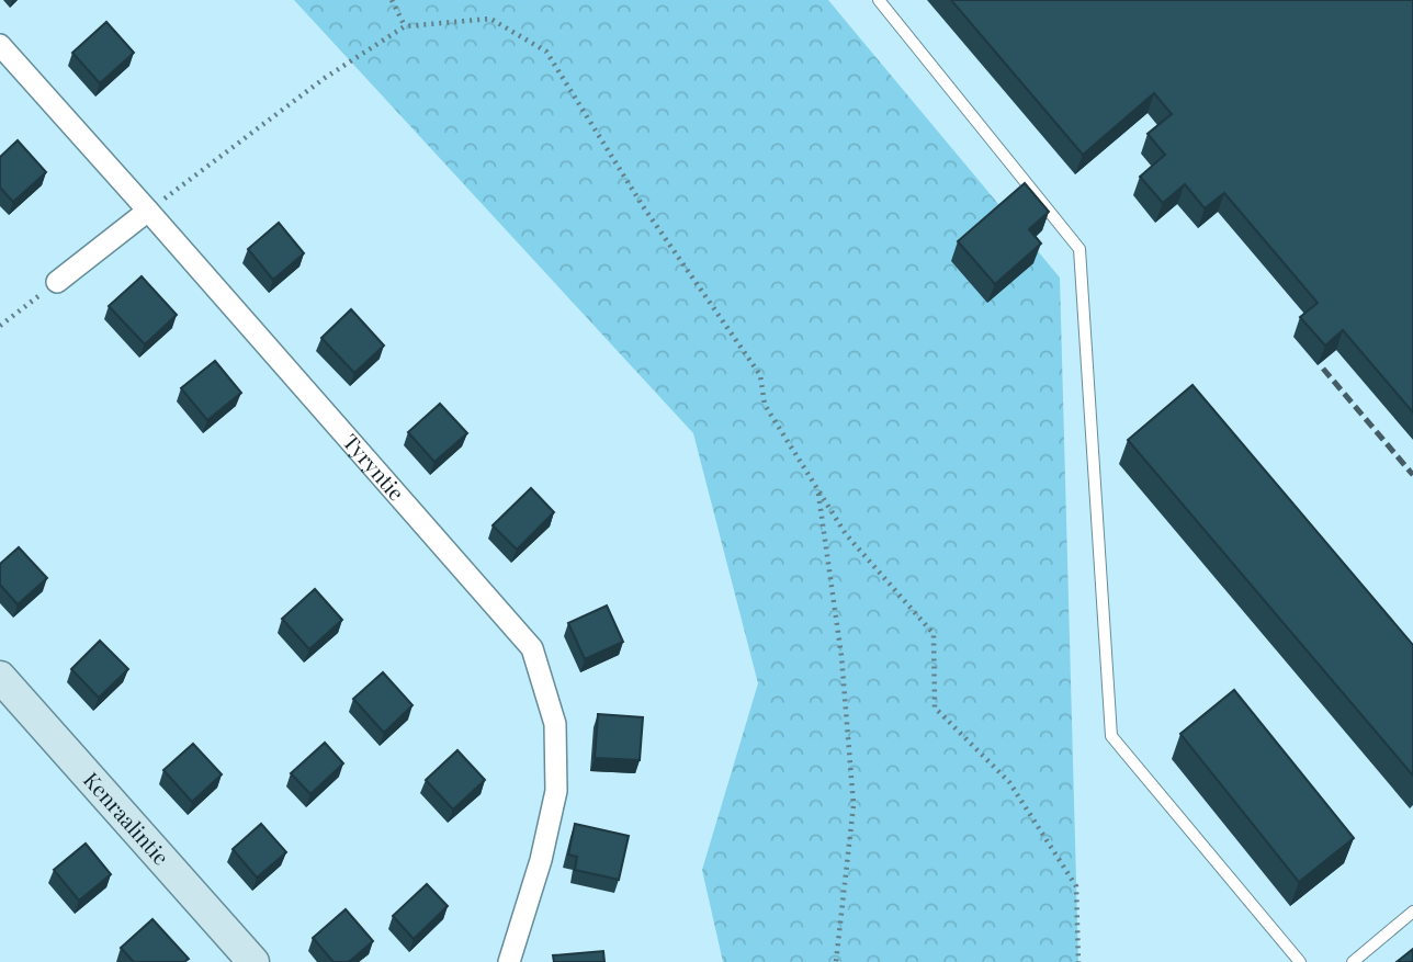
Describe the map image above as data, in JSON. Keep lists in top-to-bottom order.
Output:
{
  "streets": {
    "street": ["Tyryntie", "Kenraalintie"]
  }
}
